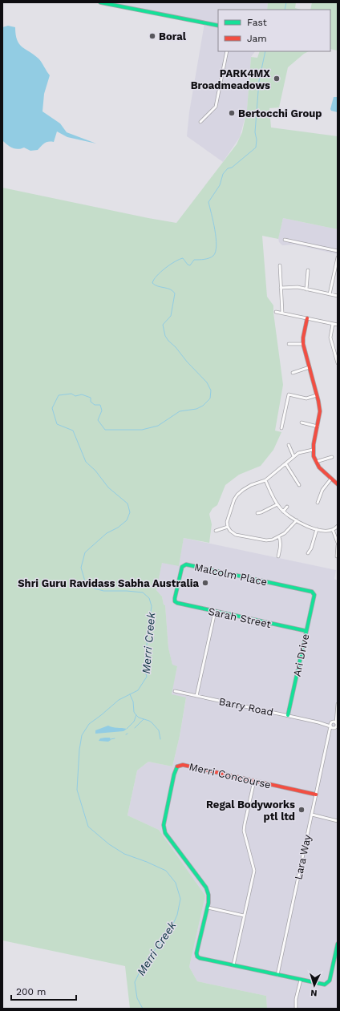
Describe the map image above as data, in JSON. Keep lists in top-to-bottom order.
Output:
{
  "streets": {
    "street": [
      "Malcolm Place",
      "Sarah Street",
      "Ari Drive",
      "Barry Road",
      "Merri Concourse",
      "Lara Way"
    ]
  },
  "crossings": [
    ["Malcolm Place", "Sarah Street"],
    ["Malcolm Place", "Ari Drive"],
    ["Sarah Street", "Ari Drive"],
    ["Ari Drive", "Barry Road"],
    ["Barry Road", "Lara Way"],
    ["Merri Concourse", "Lara Way"]
  ],
  "water": ["Merri Creek"],
  "places": [
    "Boral",
    "PARK4MX Broadmeadows",
    "Bertocchi Group",
    "Shri Guru Ravidass Sabha Australia",
    "Regal Bodyworks ptl ltd"
  ],
  "legend": ["Fast", "Jam"],
  "scale_bar": "200 m",
  "north": "bottom"
}
